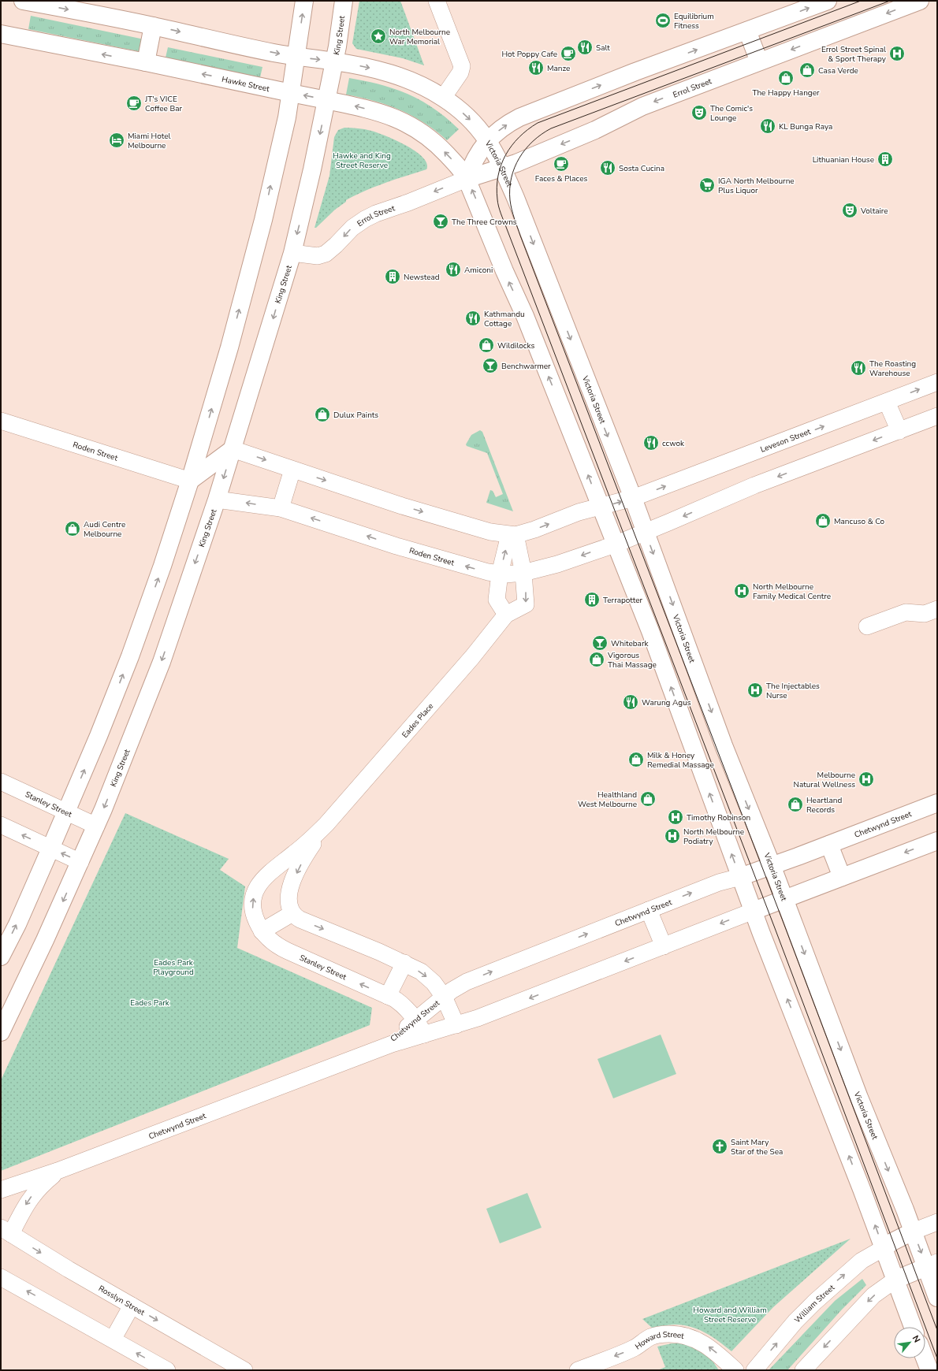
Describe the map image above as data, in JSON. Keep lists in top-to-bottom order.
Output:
{
  "streets": {
    "main road": [
      "King Street",
      "Hawke Street",
      "Errol Street",
      "Victoria Street",
      "Chetwynd Street"
    ],
    "street": [
      "Leveson Street",
      "Roden Street",
      "Eades Place",
      "Stanley Street",
      "Rosslyn Street",
      "William Street",
      "Howard Street"
    ]
  },
  "crossings": [
    ["King Street", "Hawke Street"],
    ["King Street", "Errol Street"],
    ["King Street", "Roden Street"],
    ["King Street", "Stanley Street"],
    ["Hawke Street", "Errol Street"],
    ["Errol Street", "Victoria Street"],
    ["Victoria Street", "Leveson Street"],
    ["Victoria Street", "Roden Street"],
    ["Victoria Street", "Chetwynd Street"],
    ["Roden Street", "Eades Place"],
    ["Eades Place", "Stanley Street"],
    ["Stanley Street", "Chetwynd Street"],
    ["Chetwynd Street", "Rosslyn Street"]
  ],
  "one_way": ["Howard Street"],
  "parks": [
    "Hawke and King Street Reserve",
    "Eades Park Playground",
    "Eades Park",
    "Howard and William Street Reserve"
  ],
  "places": {
    "sports": ["Equilibrium Fitness"],
    "place": ["North Melbourne War Memorial"],
    "restaurant": [
      "Salt",
      "Manze",
      "KL Bunga Raya",
      "Sosta Cucina",
      "Amiconi",
      "Kathmandu Cottage",
      "The Roasting Warehouse",
      "ccwok",
      "Warung Agus"
    ],
    "cafe": ["Hot Poppy Cafe", "JT's VICE Coffee Bar", "Faces & Places"],
    "hospital": [
      "Errol Street Spinal & Sport Therapy",
      "North Melbourne Family Medical Centre",
      "The Injectables Nurse",
      "Melbourne Natural Wellness",
      "Timothy Robinson",
      "North Melbourne Podiatry"
    ],
    "shop": [
      "Casa Verde",
      "The Happy Hanger",
      "Wildilocks",
      "Dulux Paints",
      "Mancuso & Co",
      "Audi Centre Melbourne",
      "Vigorous Thai Massage",
      "Milk & Honey Remedial Massage",
      "Healthland West Melbourne",
      "Heartland Records"
    ],
    "theatre": ["The Comic's Lounge", "Voltaire"],
    "hotel": ["Miami Hotel Melbourne"],
    "building": ["Lithuanian House", "Newstead", "Terrapotter"],
    "supermarket": ["IGA North Melbourne Plus Liquor"],
    "bar": ["The Three Crowns", "Benchwarmer", "Whitebark"],
    "church": ["Saint Mary Star of the Sea"]
  },
  "north": "top right"
}
